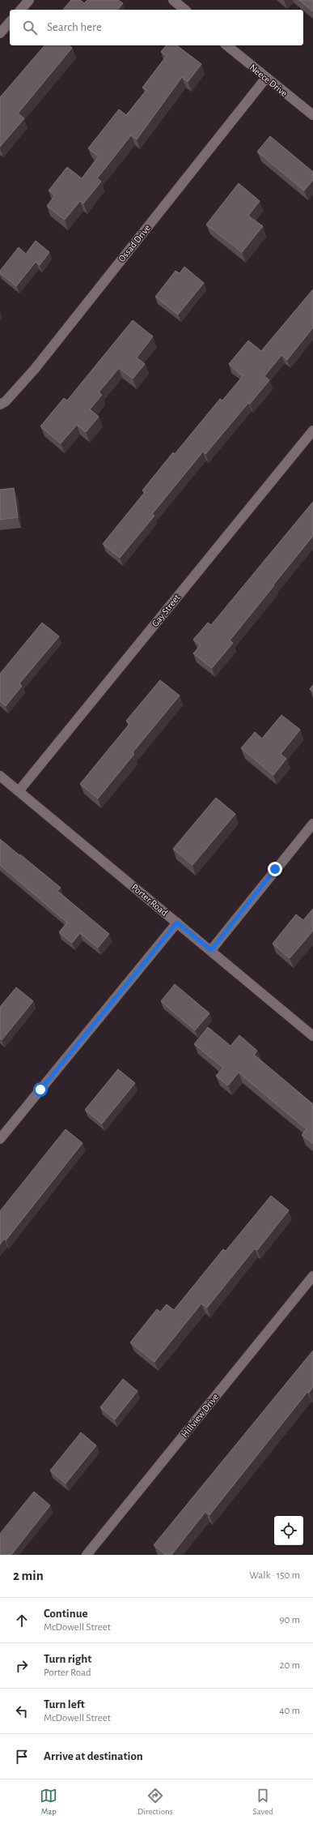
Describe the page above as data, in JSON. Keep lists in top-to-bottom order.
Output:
{
  "streets": {
    "street": [
      "Neece Drive",
      "Ossad Drive",
      "Gay Street",
      "Porter Road",
      "Hillview Drive"
    ]
  },
  "crossings": [
    ["Neece Drive", "Ossad Drive"],
    ["Gay Street", "Porter Road"]
  ],
  "page": {
    "search": "Search here",
    "heading": ["2 min", "Walk · 150 m"],
    "list": [
      ["Continue", "McDowell Street", "90 m"],
      ["Turn right", "Porter Road", "20 m"],
      ["Turn left", "McDowell Street", "40 m"],
      "Arrive at destination"
    ],
    "nav": ["Map", "Directions", "Saved"]
  }
}
